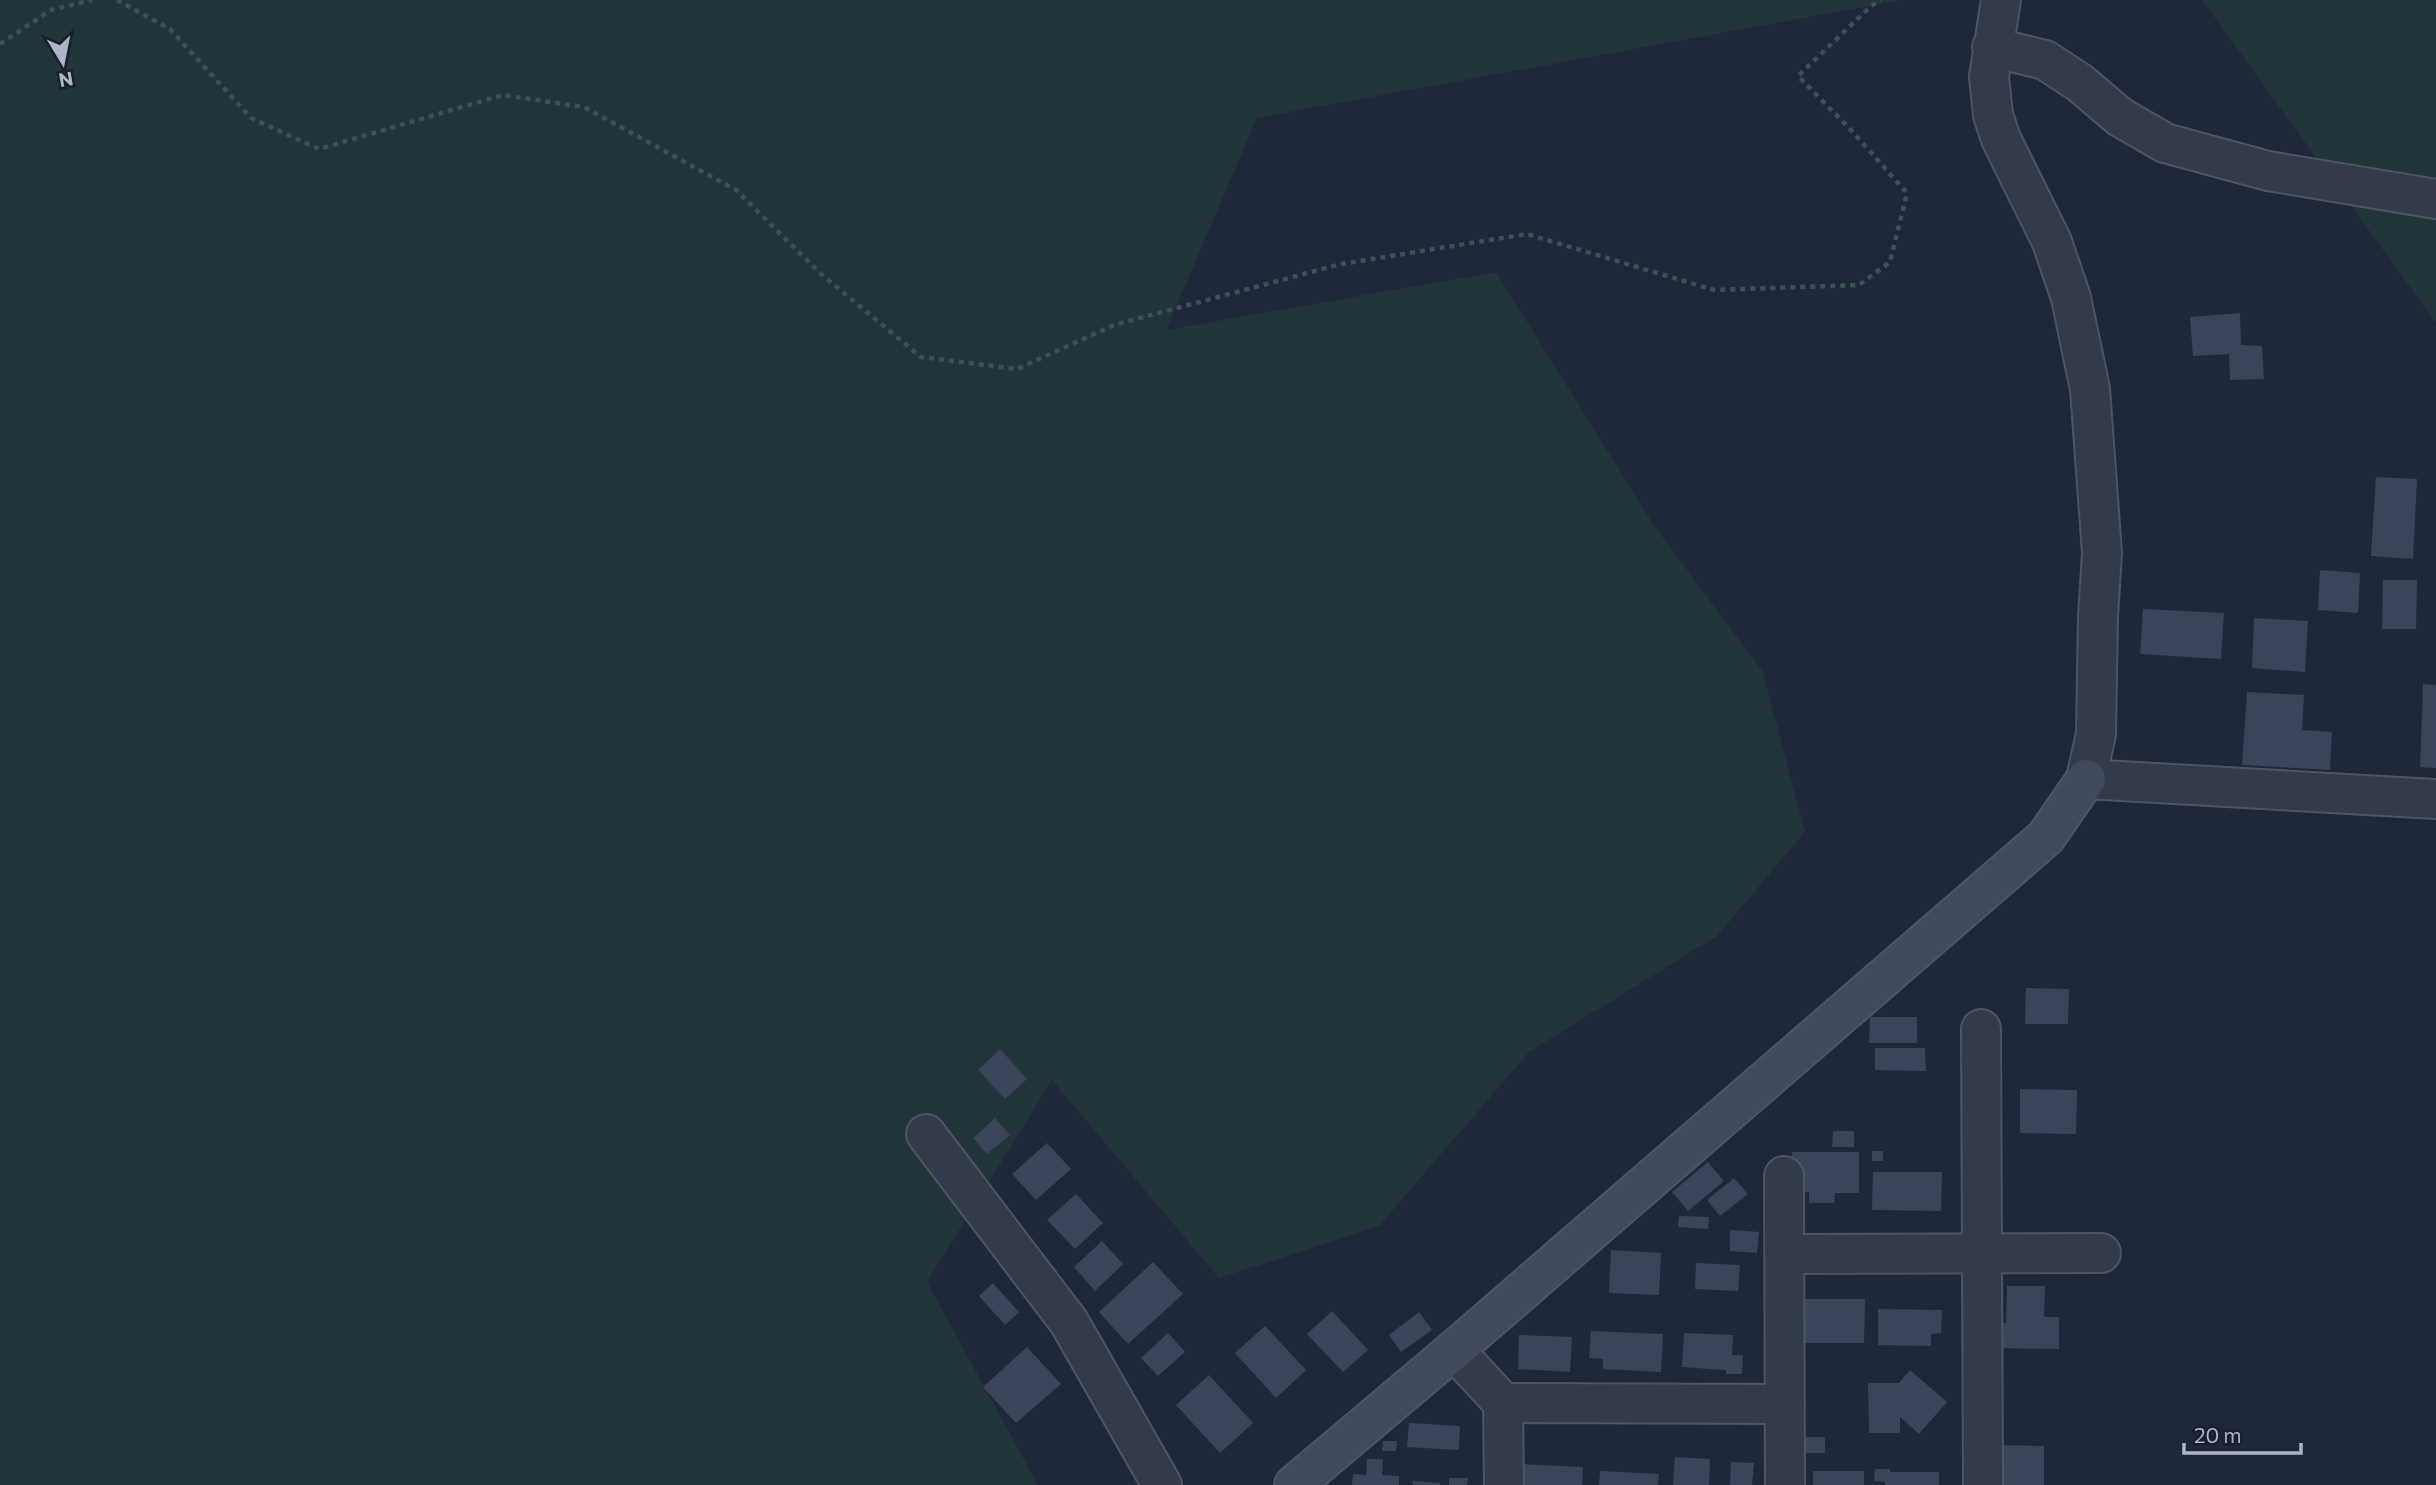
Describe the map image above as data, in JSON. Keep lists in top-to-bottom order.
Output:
{
  "scale_bar": "20 m",
  "north": "bottom"
}
